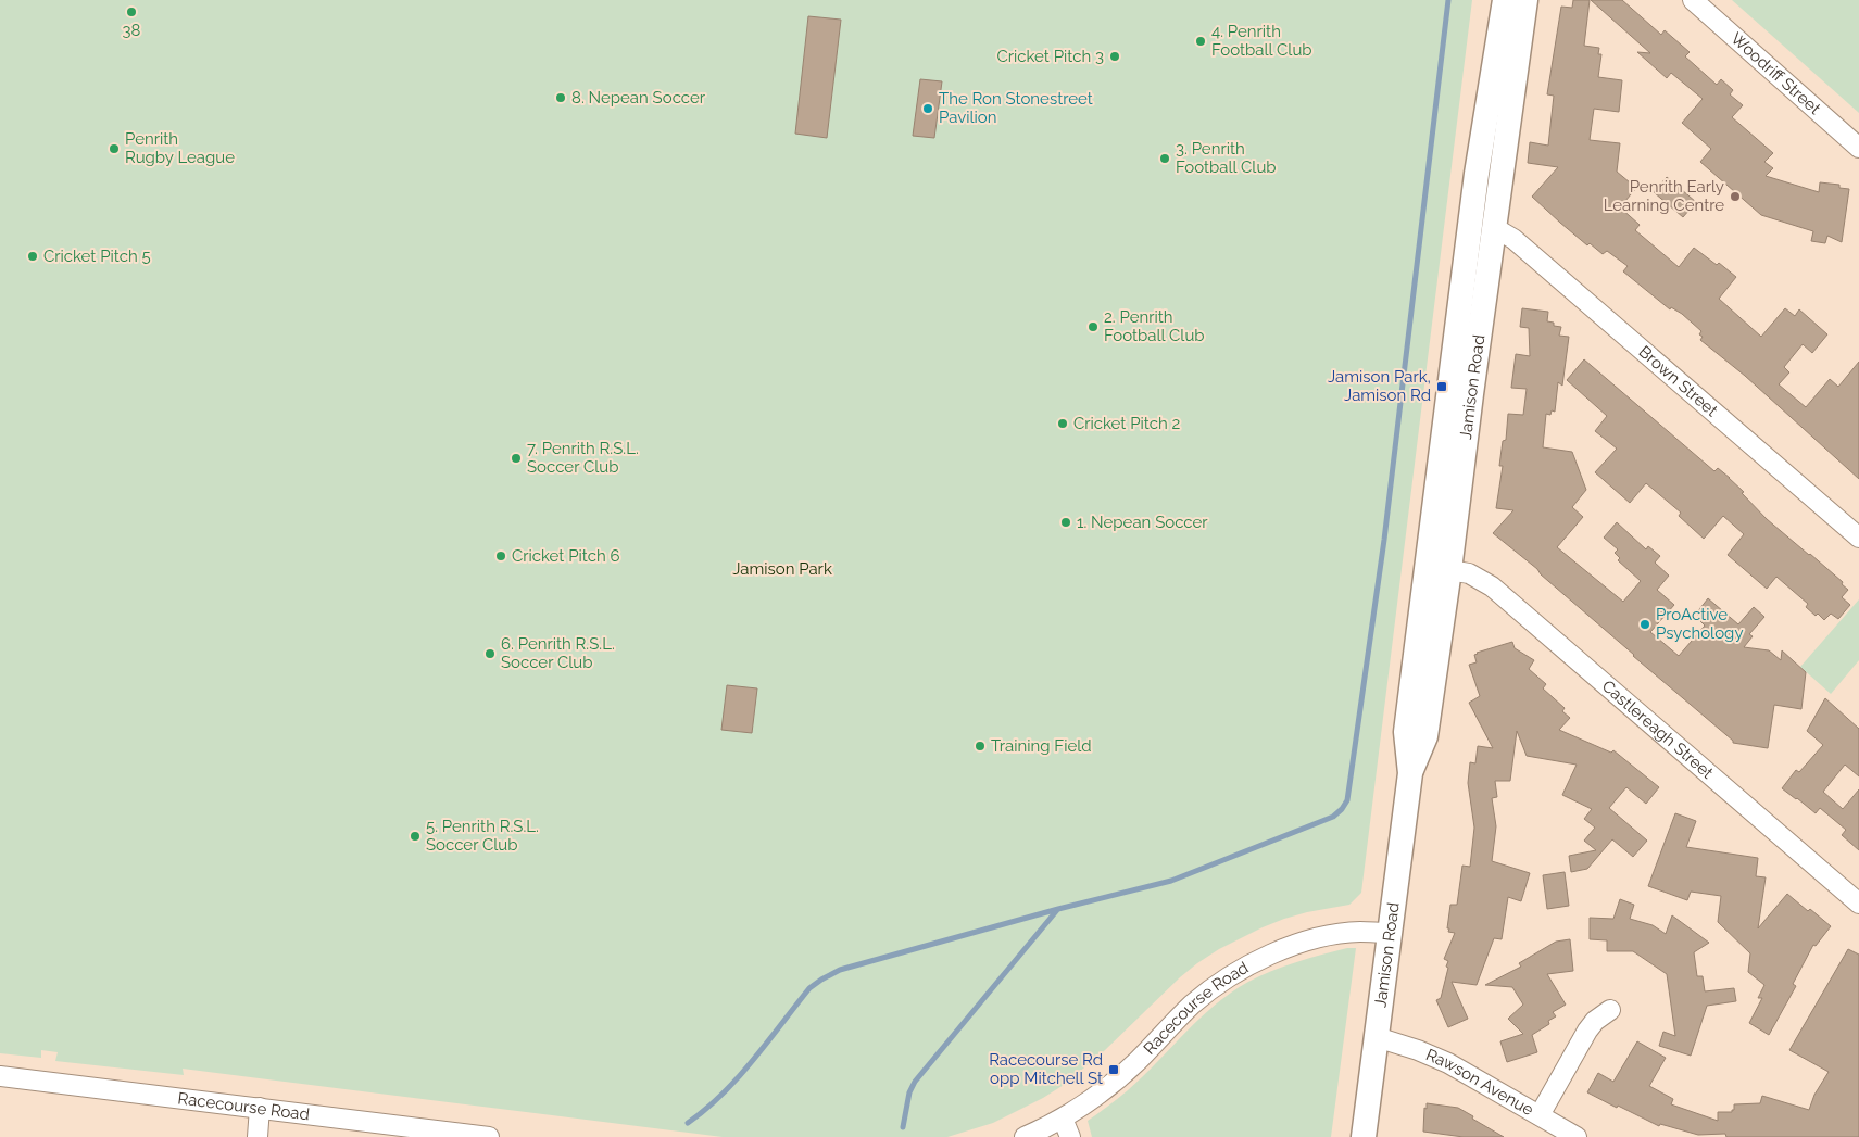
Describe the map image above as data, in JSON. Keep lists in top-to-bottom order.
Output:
{
  "streets": {
    "main road": ["Jamison Road"],
    "street": [
      "Woodriff Street",
      "Brown Street",
      "Castlereagh Street",
      "Racecourse Road",
      "Rawson Avenue"
    ]
  },
  "crossings": [
    ["Brown Street", "Jamison Road"],
    ["Jamison Road", "Castlereagh Street"],
    ["Jamison Road", "Racecourse Road"],
    ["Jamison Road", "Rawson Avenue"]
  ],
  "parks": ["Jamison Park"],
  "places": {
    "other": [
      "38",
      "4. Penrith Football Club",
      "Cricket Pitch 3",
      "8. Nepean Soccer",
      "The Ron Stonestreet Pavilion",
      "Penrith Rugby League",
      "3. Penrith Football Club",
      "Penrith Early Learning Centre",
      "Cricket Pitch 5",
      "2. Penrith Football Club",
      "Cricket Pitch 2",
      "7. Penrith R.S.L. Soccer Club",
      "1. Nepean Soccer",
      "Cricket Pitch 6",
      "ProActive Psychology",
      "6. Penrith R.S.L. Soccer Club",
      "Training Field",
      "5. Penrith R.S.L. Soccer Club"
    ],
    "transit": ["Jamison Park, Jamison Rd", "Racecourse Rd opp Mitchell St"]
  }
}
